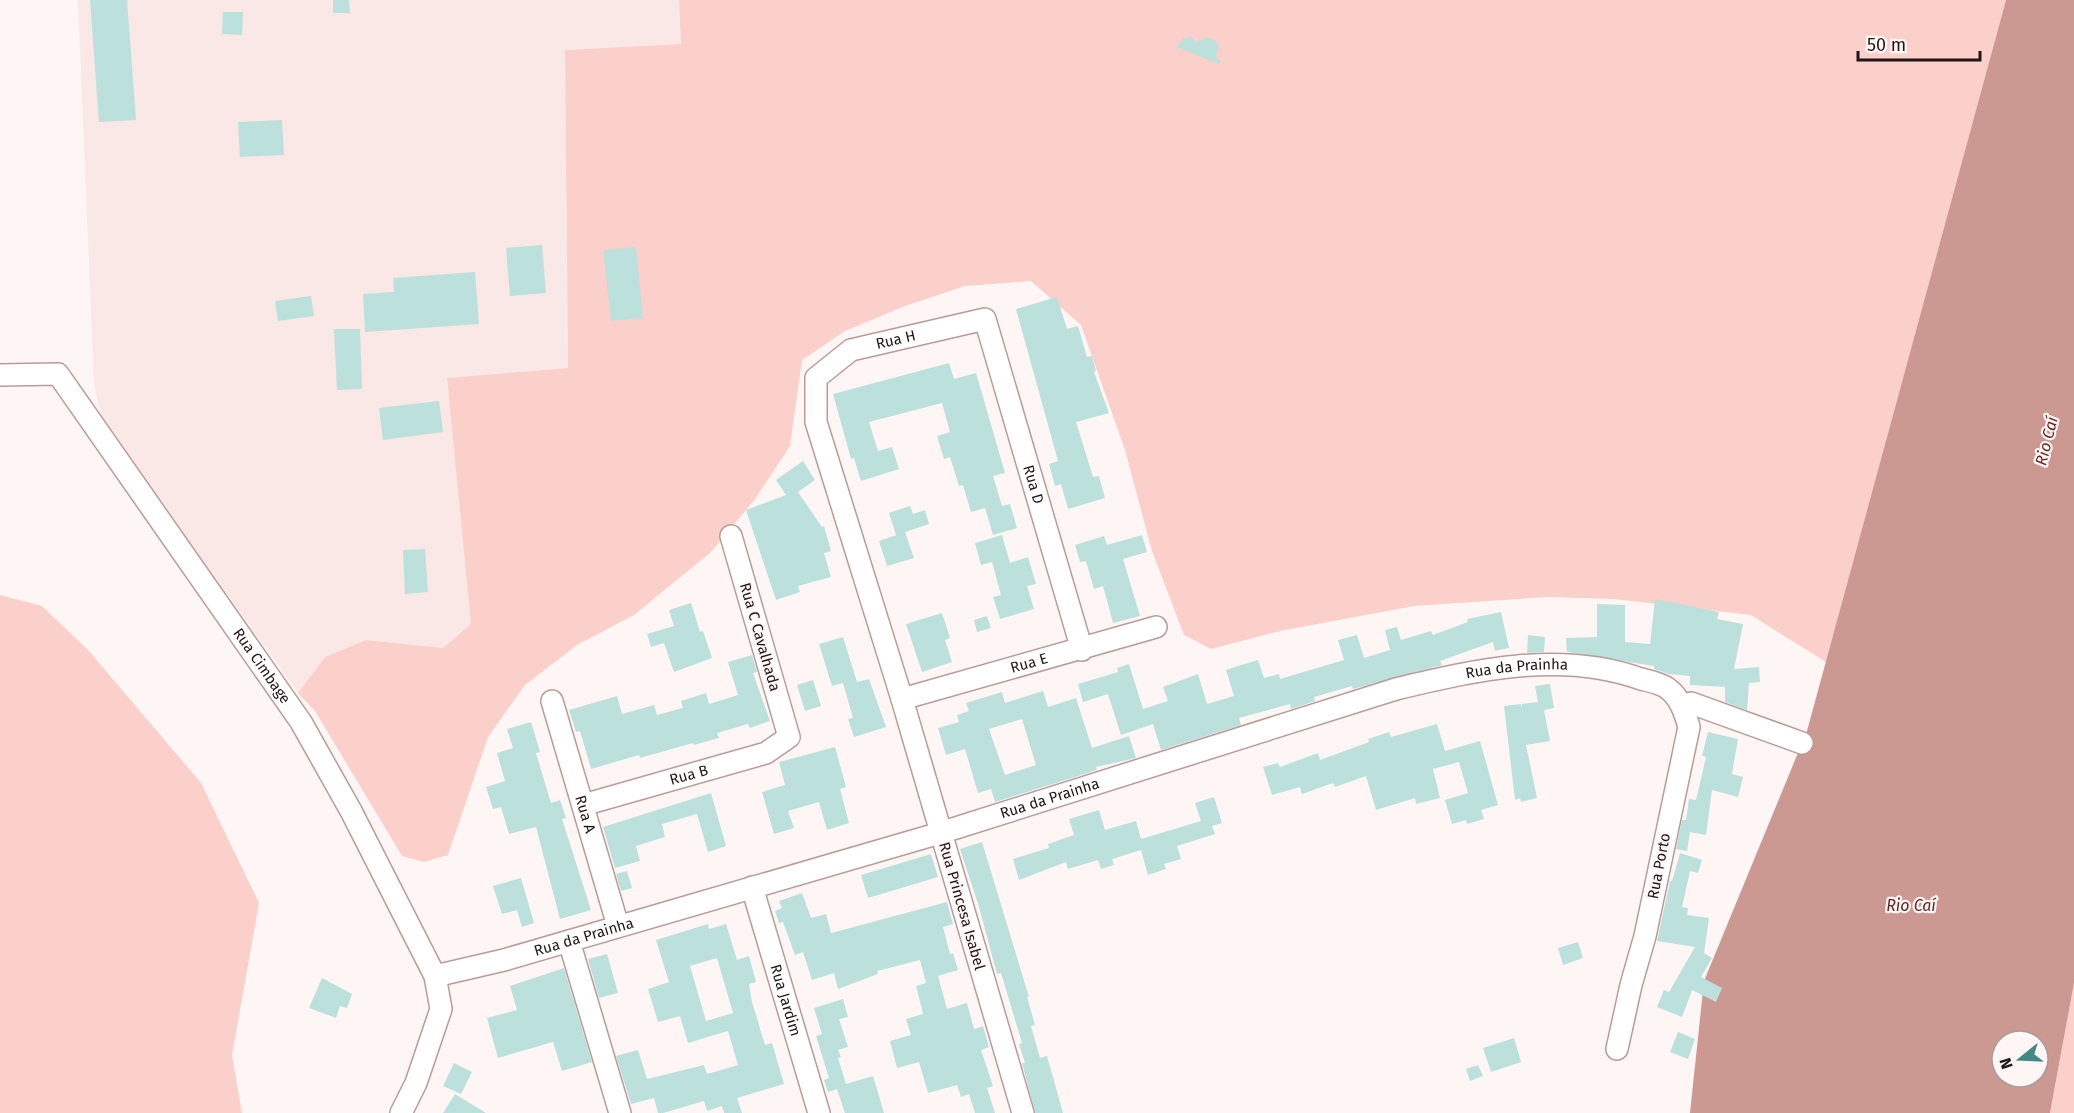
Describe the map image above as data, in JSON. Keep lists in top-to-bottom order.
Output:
{
  "streets": {
    "street": [
      "Rua H",
      "Rua D",
      "Rua C Cavalhada",
      "Rua E",
      "Rua Cimbage",
      "Rua da Prainha",
      "Rua B",
      "Rua A",
      "Rua Porto",
      "Rua Princesa Isabel",
      "Rua Jardim"
    ]
  },
  "crossings": [
    ["Rua H", "Rua D"],
    ["Rua H", "Rua E"],
    ["Rua H", "Rua Princesa Isabel"],
    ["Rua D", "Rua E"],
    ["Rua C Cavalhada", "Rua B"],
    ["Rua E", "Rua Princesa Isabel"],
    ["Rua Cimbage", "Rua da Prainha"],
    ["Rua da Prainha", "Rua A"],
    ["Rua da Prainha", "Rua Porto"],
    ["Rua da Prainha", "Rua Princesa Isabel"],
    ["Rua da Prainha", "Rua Jardim"],
    ["Rua B", "Rua A"]
  ],
  "water": ["Rio Caí"],
  "scale_bar": "50 m",
  "north": "left"
}
